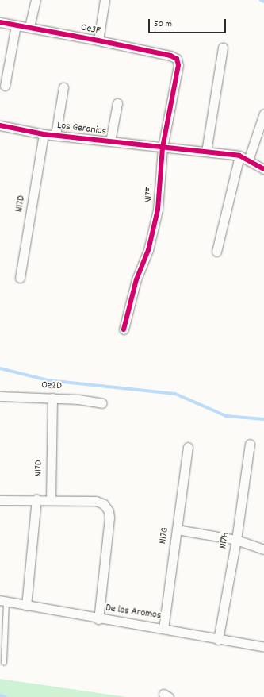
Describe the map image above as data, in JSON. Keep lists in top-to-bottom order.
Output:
{
  "streets": {
    "street": [
      "Oe3F",
      "Los Geranios",
      "N17F",
      "N17D",
      "Oe2D",
      "N17G",
      "N17H",
      "De los Aromos"
    ]
  },
  "crossings": [
    ["Oe3F", "N17F"],
    ["Los Geranios", "N17F"],
    ["Los Geranios", "N17D"],
    ["N17D", "Oe2D"],
    ["N17G", "De los Aromos"],
    ["N17H", "De los Aromos"]
  ],
  "scale_bar": "50 m"
}
